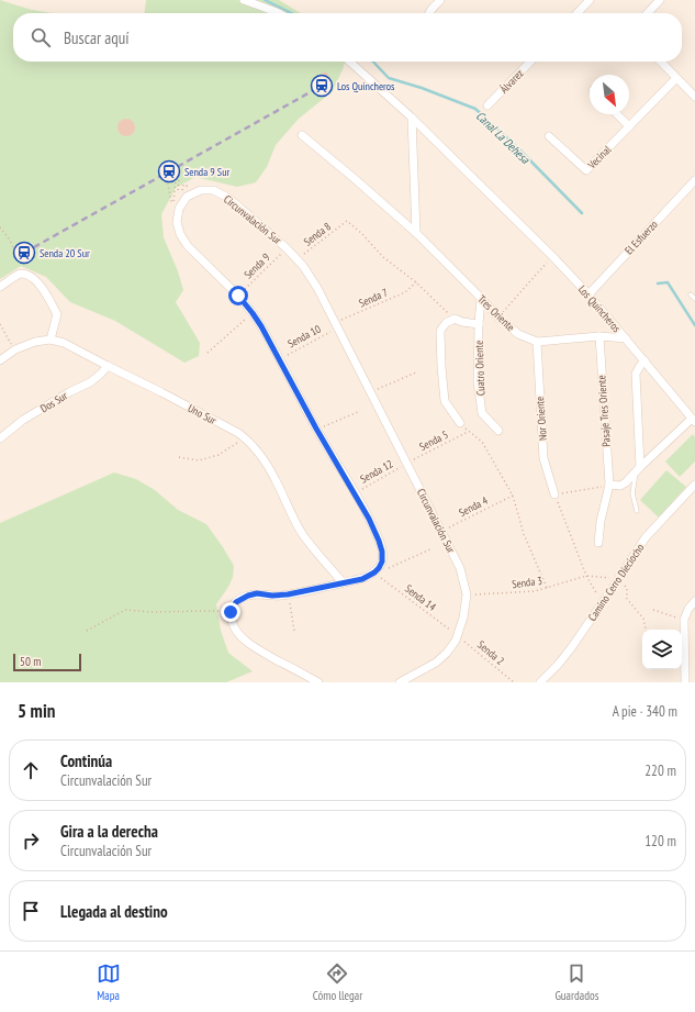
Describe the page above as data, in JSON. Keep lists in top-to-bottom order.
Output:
{
  "streets": {
    "street": [
      "Álvarez",
      "Vecinal",
      "Circunvalación Sur",
      "El Esfuerzo",
      "Los Quincheros",
      "Tres Oriente",
      "Cuatro Oriente",
      "Dos Sur",
      "Pasaje Tres Oriente",
      "Uno Sur",
      "Nor Oriente",
      "Camino Cerro Dieciocho"
    ],
    "path": [
      "Senda 8",
      "Senda 9",
      "Senda 7",
      "Senda 10",
      "Senda 5",
      "Senda 12",
      "Senda 4",
      "Senda 3",
      "Senda 14",
      "Senda 2"
    ]
  },
  "crossings": [
    ["Circunvalación Sur", "Senda 8"],
    ["Circunvalación Sur", "Senda 9"],
    ["Circunvalación Sur", "Senda 7"],
    ["Circunvalación Sur", "Senda 10"],
    ["Circunvalación Sur", "Senda 5"],
    ["Circunvalación Sur", "Senda 12"],
    ["Circunvalación Sur", "Senda 4"],
    ["Circunvalación Sur", "Senda 3"],
    ["Circunvalación Sur", "Senda 14"],
    ["Circunvalación Sur", "Senda 2"],
    ["Senda 8", "Senda 7"],
    ["El Esfuerzo", "Los Quincheros"],
    ["Senda 7", "Senda 10"],
    ["Tres Oriente", "Cuatro Oriente"],
    ["Tres Oriente", "Nor Oriente"],
    ["Dos Sur", "Uno Sur"],
    ["Senda 5", "Senda 12"],
    ["Senda 14", "Senda 2"]
  ],
  "water": ["Canal La Dehesa"],
  "places": {
    "station": ["Los Quincheros", "Senda 9 Sur", "Senda 20 Sur"]
  },
  "scale_bar": "50 m",
  "north": "bottom right",
  "page": {
    "search": "Buscar aquí",
    "scale": "50 m",
    "heading": ["5 min", "A pie · 340 m"],
    "list": [
      ["Continúa", "Circunvalación Sur", "220 m"],
      ["Gira a la derecha", "Circunvalación Sur", "120 m"],
      "Llegada al destino"
    ],
    "nav": ["Mapa", "Cómo llegar", "Guardados"]
  }
}
